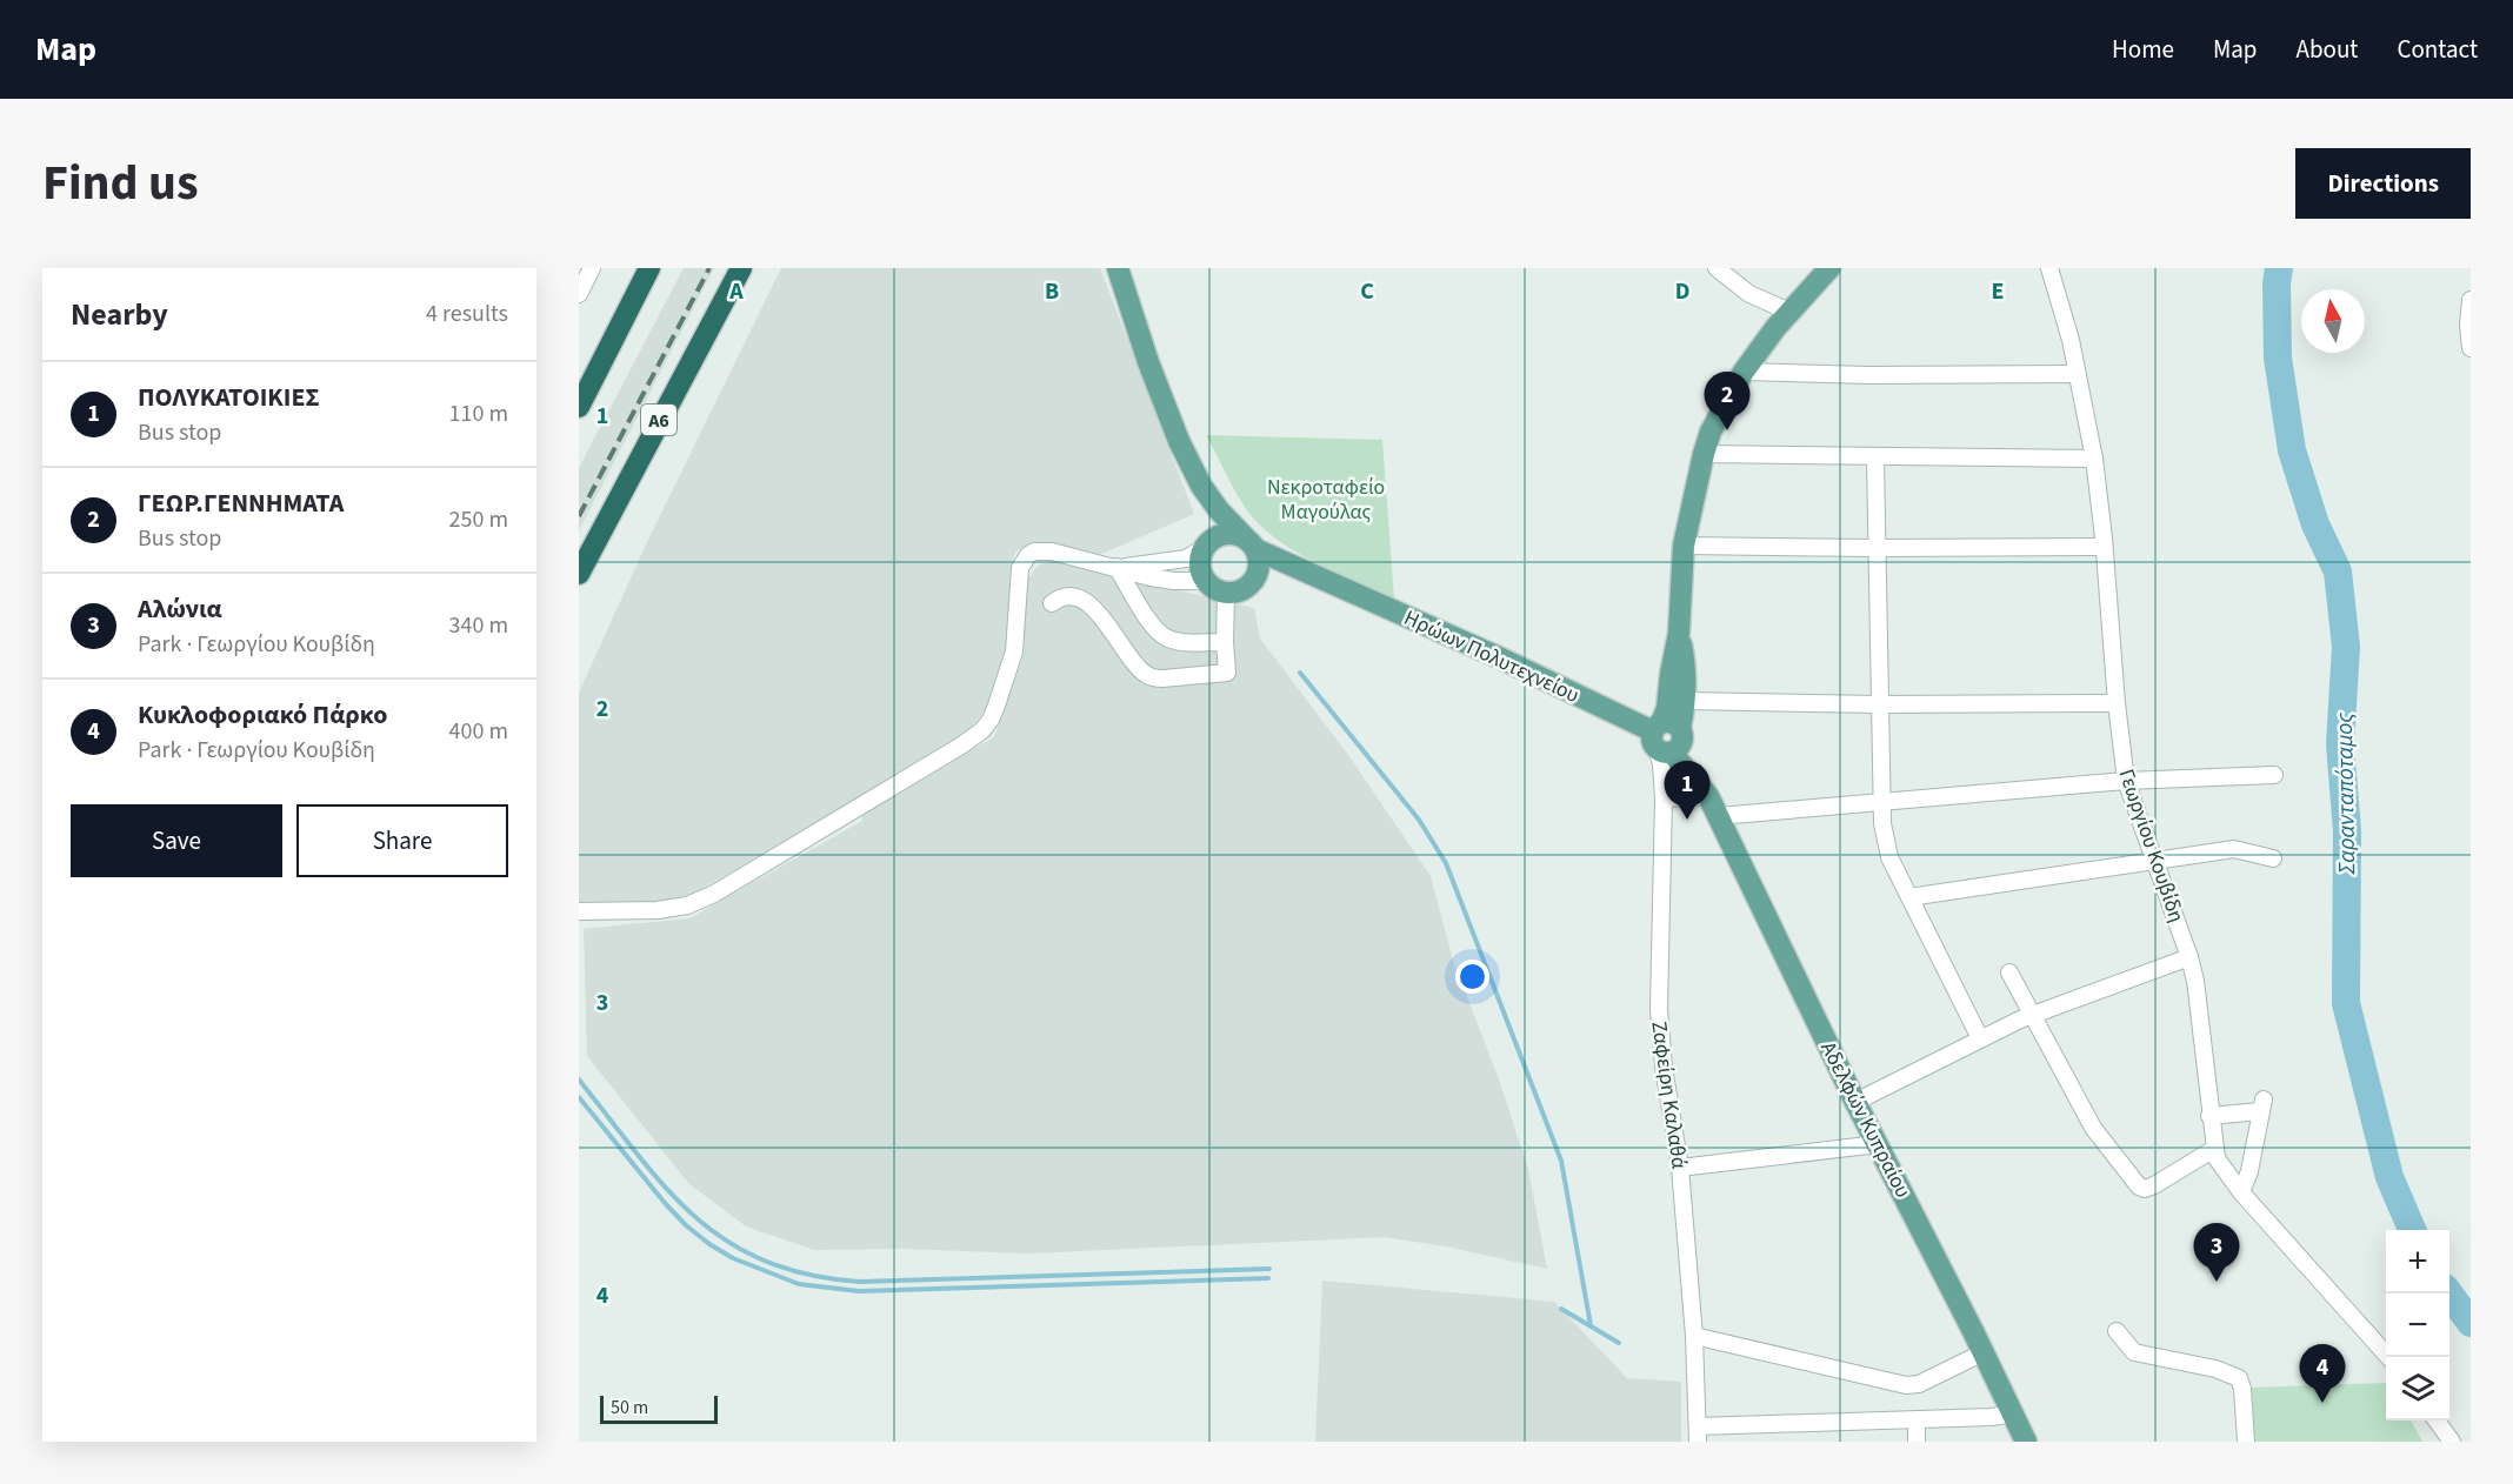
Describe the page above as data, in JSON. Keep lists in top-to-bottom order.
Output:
{
  "streets": {
    "highway": ["Α6"],
    "main road": ["Ηρώων Πολυτεχνείου", "Αδελφών Κυπραίου"],
    "street": ["Γεωργίου Κουβίδη", "Ζαφείρη Καλαθά"]
  },
  "crossings": [
    ["Ηρώων Πολυτεχνείου", "Ζαφείρη Καλαθά"],
    ["Ηρώων Πολυτεχνείου", "Αδελφών Κυπραίου"],
    ["Ζαφείρη Καλαθά", "Αδελφών Κυπραίου"]
  ],
  "water": ["Σαρανταπόταμος"],
  "parks": ["Νεκροταφείο Μαγούλας"],
  "scale_bar": "50 m",
  "north": "top",
  "page": {
    "header": "Map",
    "nav": [
      "Home",
      "Map",
      "About",
      "Contact"
    ],
    "title": "Find us",
    "buttons": [
      "Directions",
      ["Save", "Share"]
    ],
    "heading": ["Nearby", "4 results"],
    "list": [
      {
        "mark": "1",
        "name": "ΠΟΛΥΚΑΤΟΙΚΙΕΣ",
        "note": "Bus stop",
        "value": "110 m"
      },
      {
        "mark": "2",
        "name": "ΓΕΩΡ.ΓΕΝΝΗΜΑΤΑ",
        "note": "Bus stop",
        "value": "250 m"
      },
      {
        "mark": "3",
        "name": "Αλώνια",
        "note": "Park · Γεωργίου Κουβίδη",
        "value": "340 m"
      },
      {
        "mark": "4",
        "name": "Κυκλοφοριακό Πάρκο",
        "note": "Park · Γεωργίου Κουβίδη",
        "value": "400 m"
      }
    ],
    "pins": [
      "2",
      "1",
      "3",
      "4"
    ],
    "map_buttons": ["+", "−"],
    "scale": "50 m"
  },
  "grid": {
    "columns": [
      "A",
      "B",
      "C",
      "D",
      "E"
    ],
    "rows": [
      "1",
      "2",
      "3",
      "4"
    ]
  }
}
